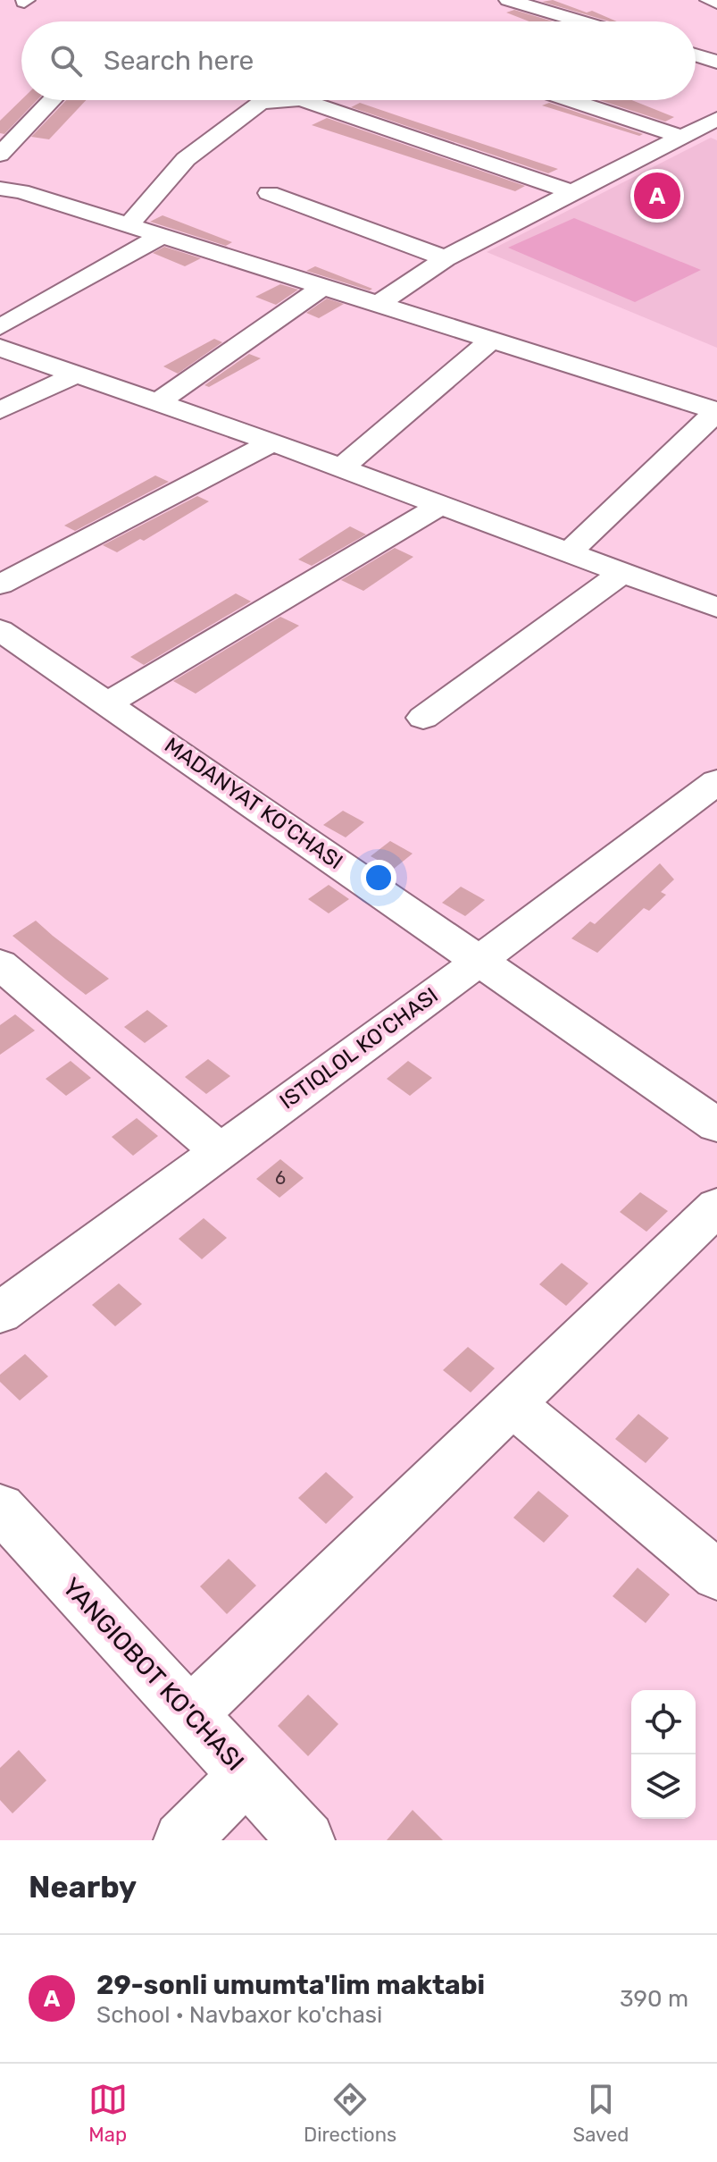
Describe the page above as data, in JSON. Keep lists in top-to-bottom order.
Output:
{
  "streets": {
    "street": ["MADANYAT KO'CHASI", "ISTIQLOL KO'CHASI", "YANGIOBOT KO'CHASI"]
  },
  "crossings": [
    ["MADANYAT KO'CHASI", "ISTIQLOL KO'CHASI"]
  ],
  "house_numbers": ["6"],
  "page": {
    "search": "Search here",
    "pins": "A",
    "heading": "Nearby",
    "list": [
      {
        "mark": "A",
        "name": "29-sonli umumta'lim maktabi",
        "note": "School · Navbaxor ko'chasi",
        "value": "390 m"
      }
    ],
    "nav": ["Map", "Directions", "Saved"]
  }
}
